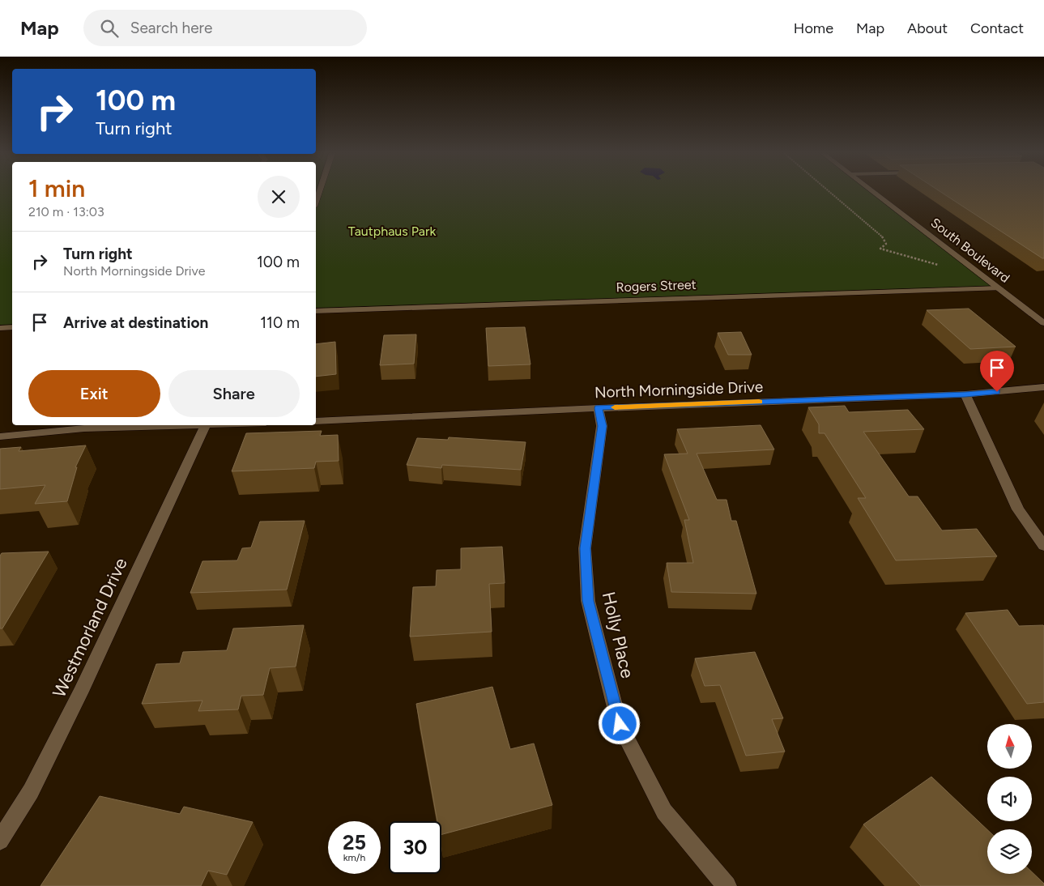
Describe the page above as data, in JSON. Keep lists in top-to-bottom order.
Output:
{
  "streets": {
    "street": [
      "South Boulevard",
      "Rogers Street",
      "North Morningside Drive",
      "Westmorland Drive",
      "Holly Place"
    ]
  },
  "crossings": [
    ["South Boulevard", "Rogers Street"],
    ["North Morningside Drive", "Holly Place"]
  ],
  "parks": ["Tautphaus Park"],
  "north": "top",
  "page": {
    "header": "Map",
    "search": "Search here",
    "nav": [
      "Home",
      "Map",
      "About",
      "Contact"
    ],
    "turn": ["100 m", "Turn right"],
    "heading": ["1 min", "210 m · 13:03"],
    "list": [
      {
        "name": "Turn right",
        "note": "North Morningside Drive",
        "value": "100 m"
      },
      {
        "name": "Arrive at destination",
        "value": "110 m"
      }
    ],
    "buttons": ["Exit", "Share"],
    "speed": "25 km/h",
    "limit": "30"
  }
}
